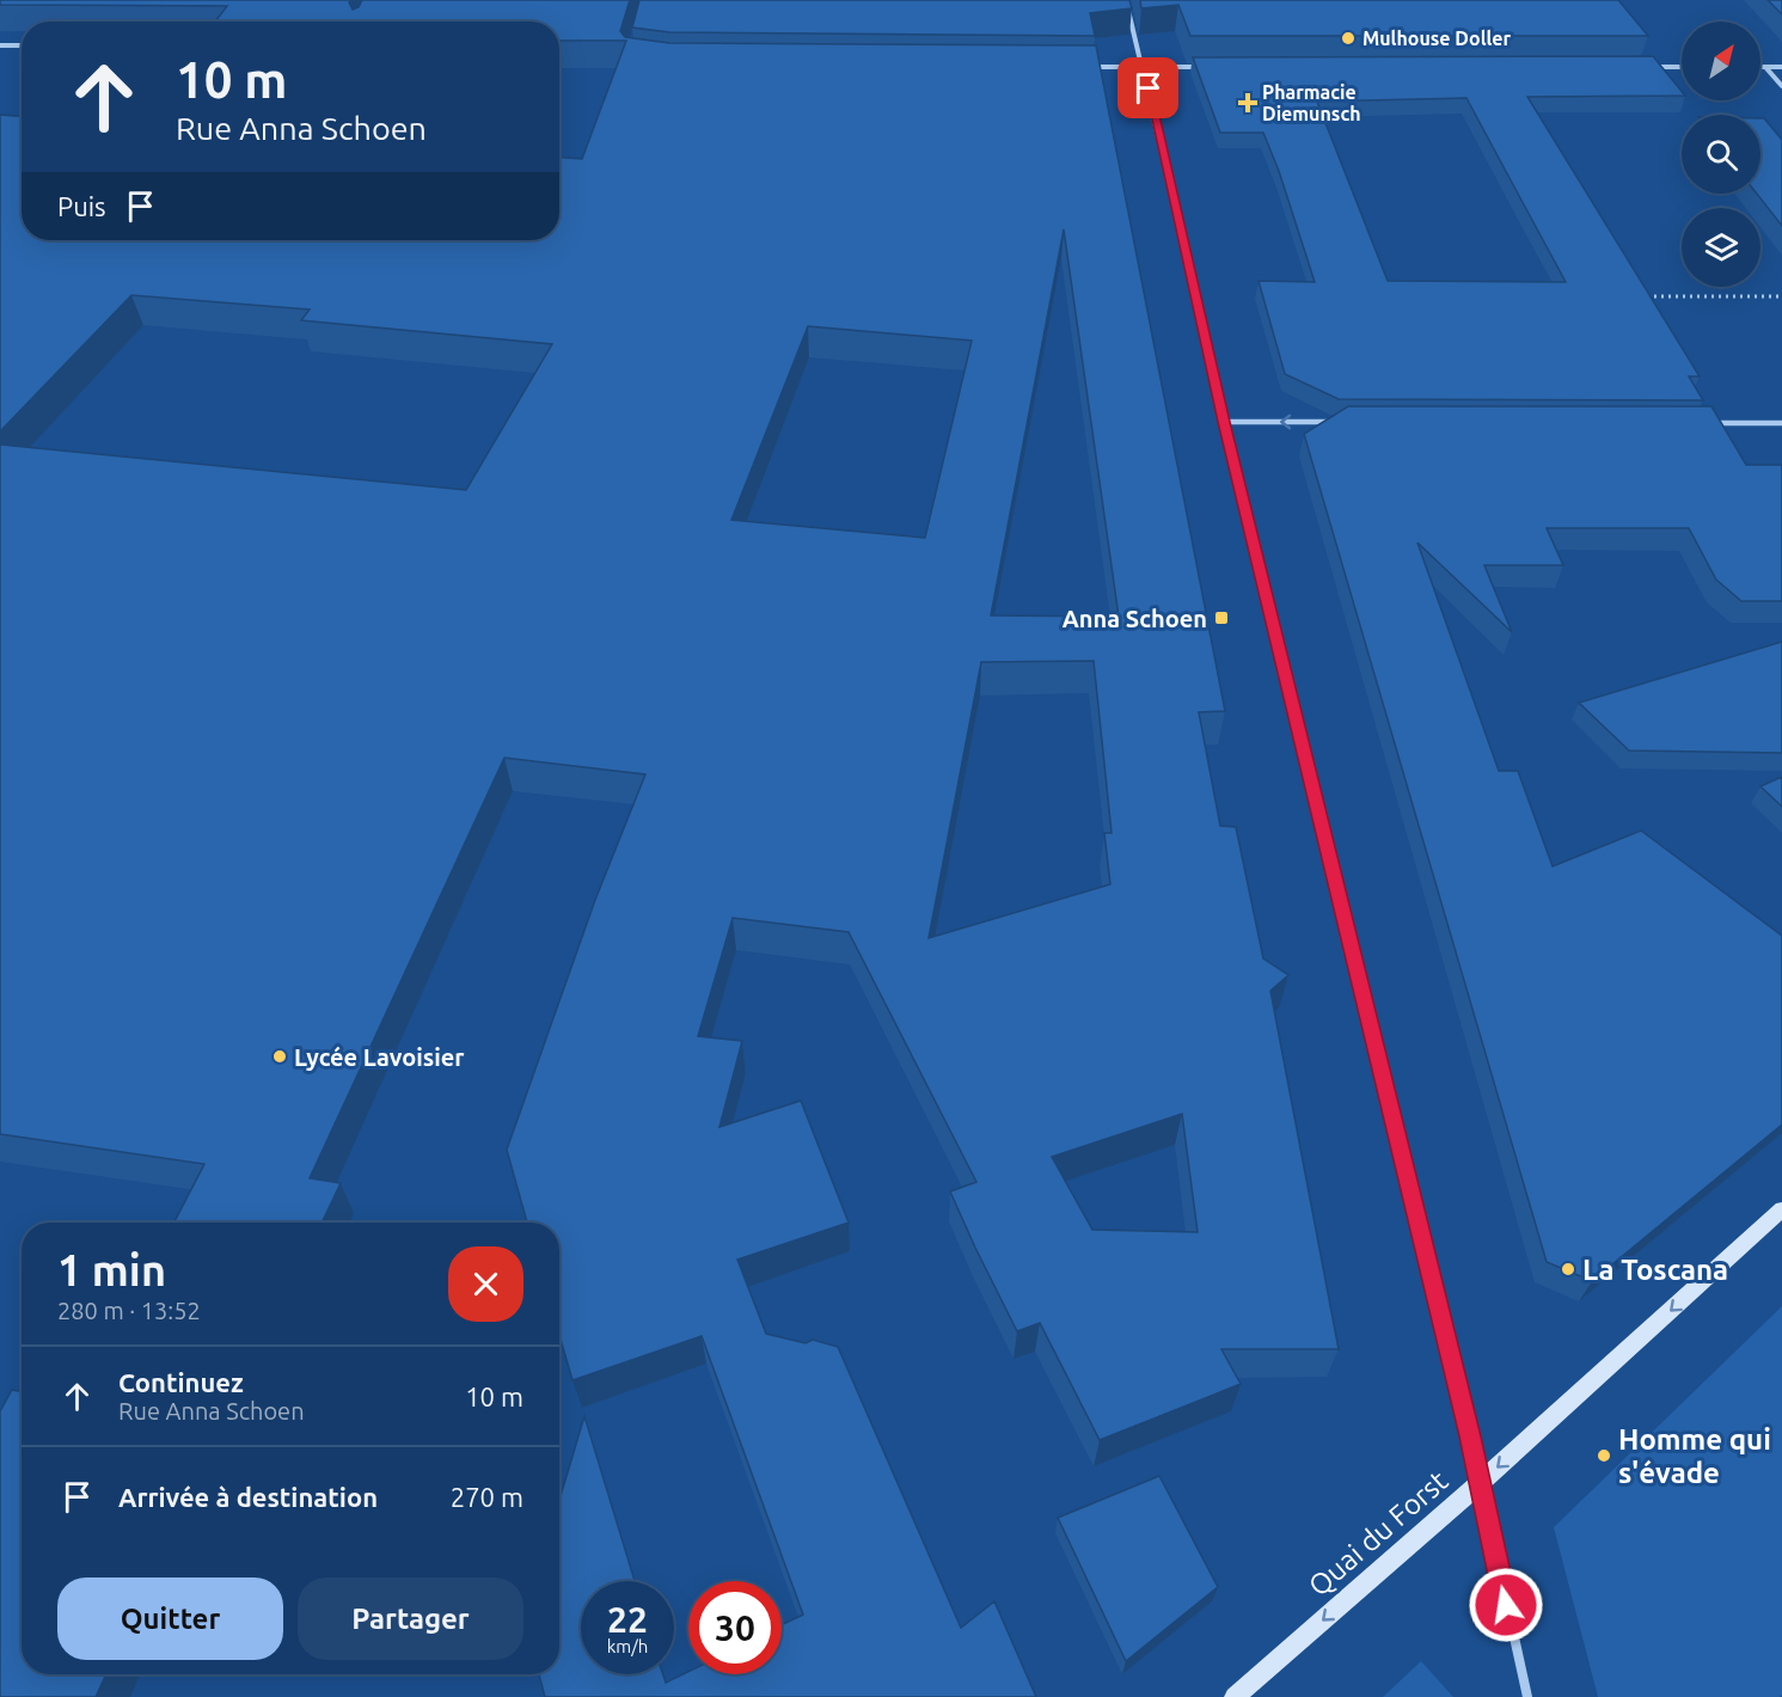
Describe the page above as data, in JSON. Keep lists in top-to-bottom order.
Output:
{
  "streets": {
    "street": ["Quai du Forst"]
  },
  "one_way": ["Quai du Forst"],
  "places": {
    "other": [
      "Mulhouse Doller",
      "Lycée Lavoisier",
      "La Toscana",
      "Homme qui s'évade"
    ],
    "health": ["Pharmacie Diemunsch"],
    "transit": ["Anna Schoen"]
  },
  "north": "top right",
  "page": {
    "turn": ["10 m", "Rue Anna Schoen"],
    "then": "Puis",
    "heading": ["1 min", "280 m · 13:52"],
    "list": [
      {
        "name": "Continuez",
        "note": "Rue Anna Schoen",
        "value": "10 m"
      },
      {
        "name": "Arrivée à destination",
        "value": "270 m"
      }
    ],
    "buttons": ["Quitter", "Partager"],
    "speed": "22 km/h",
    "limit": "30"
  }
}
